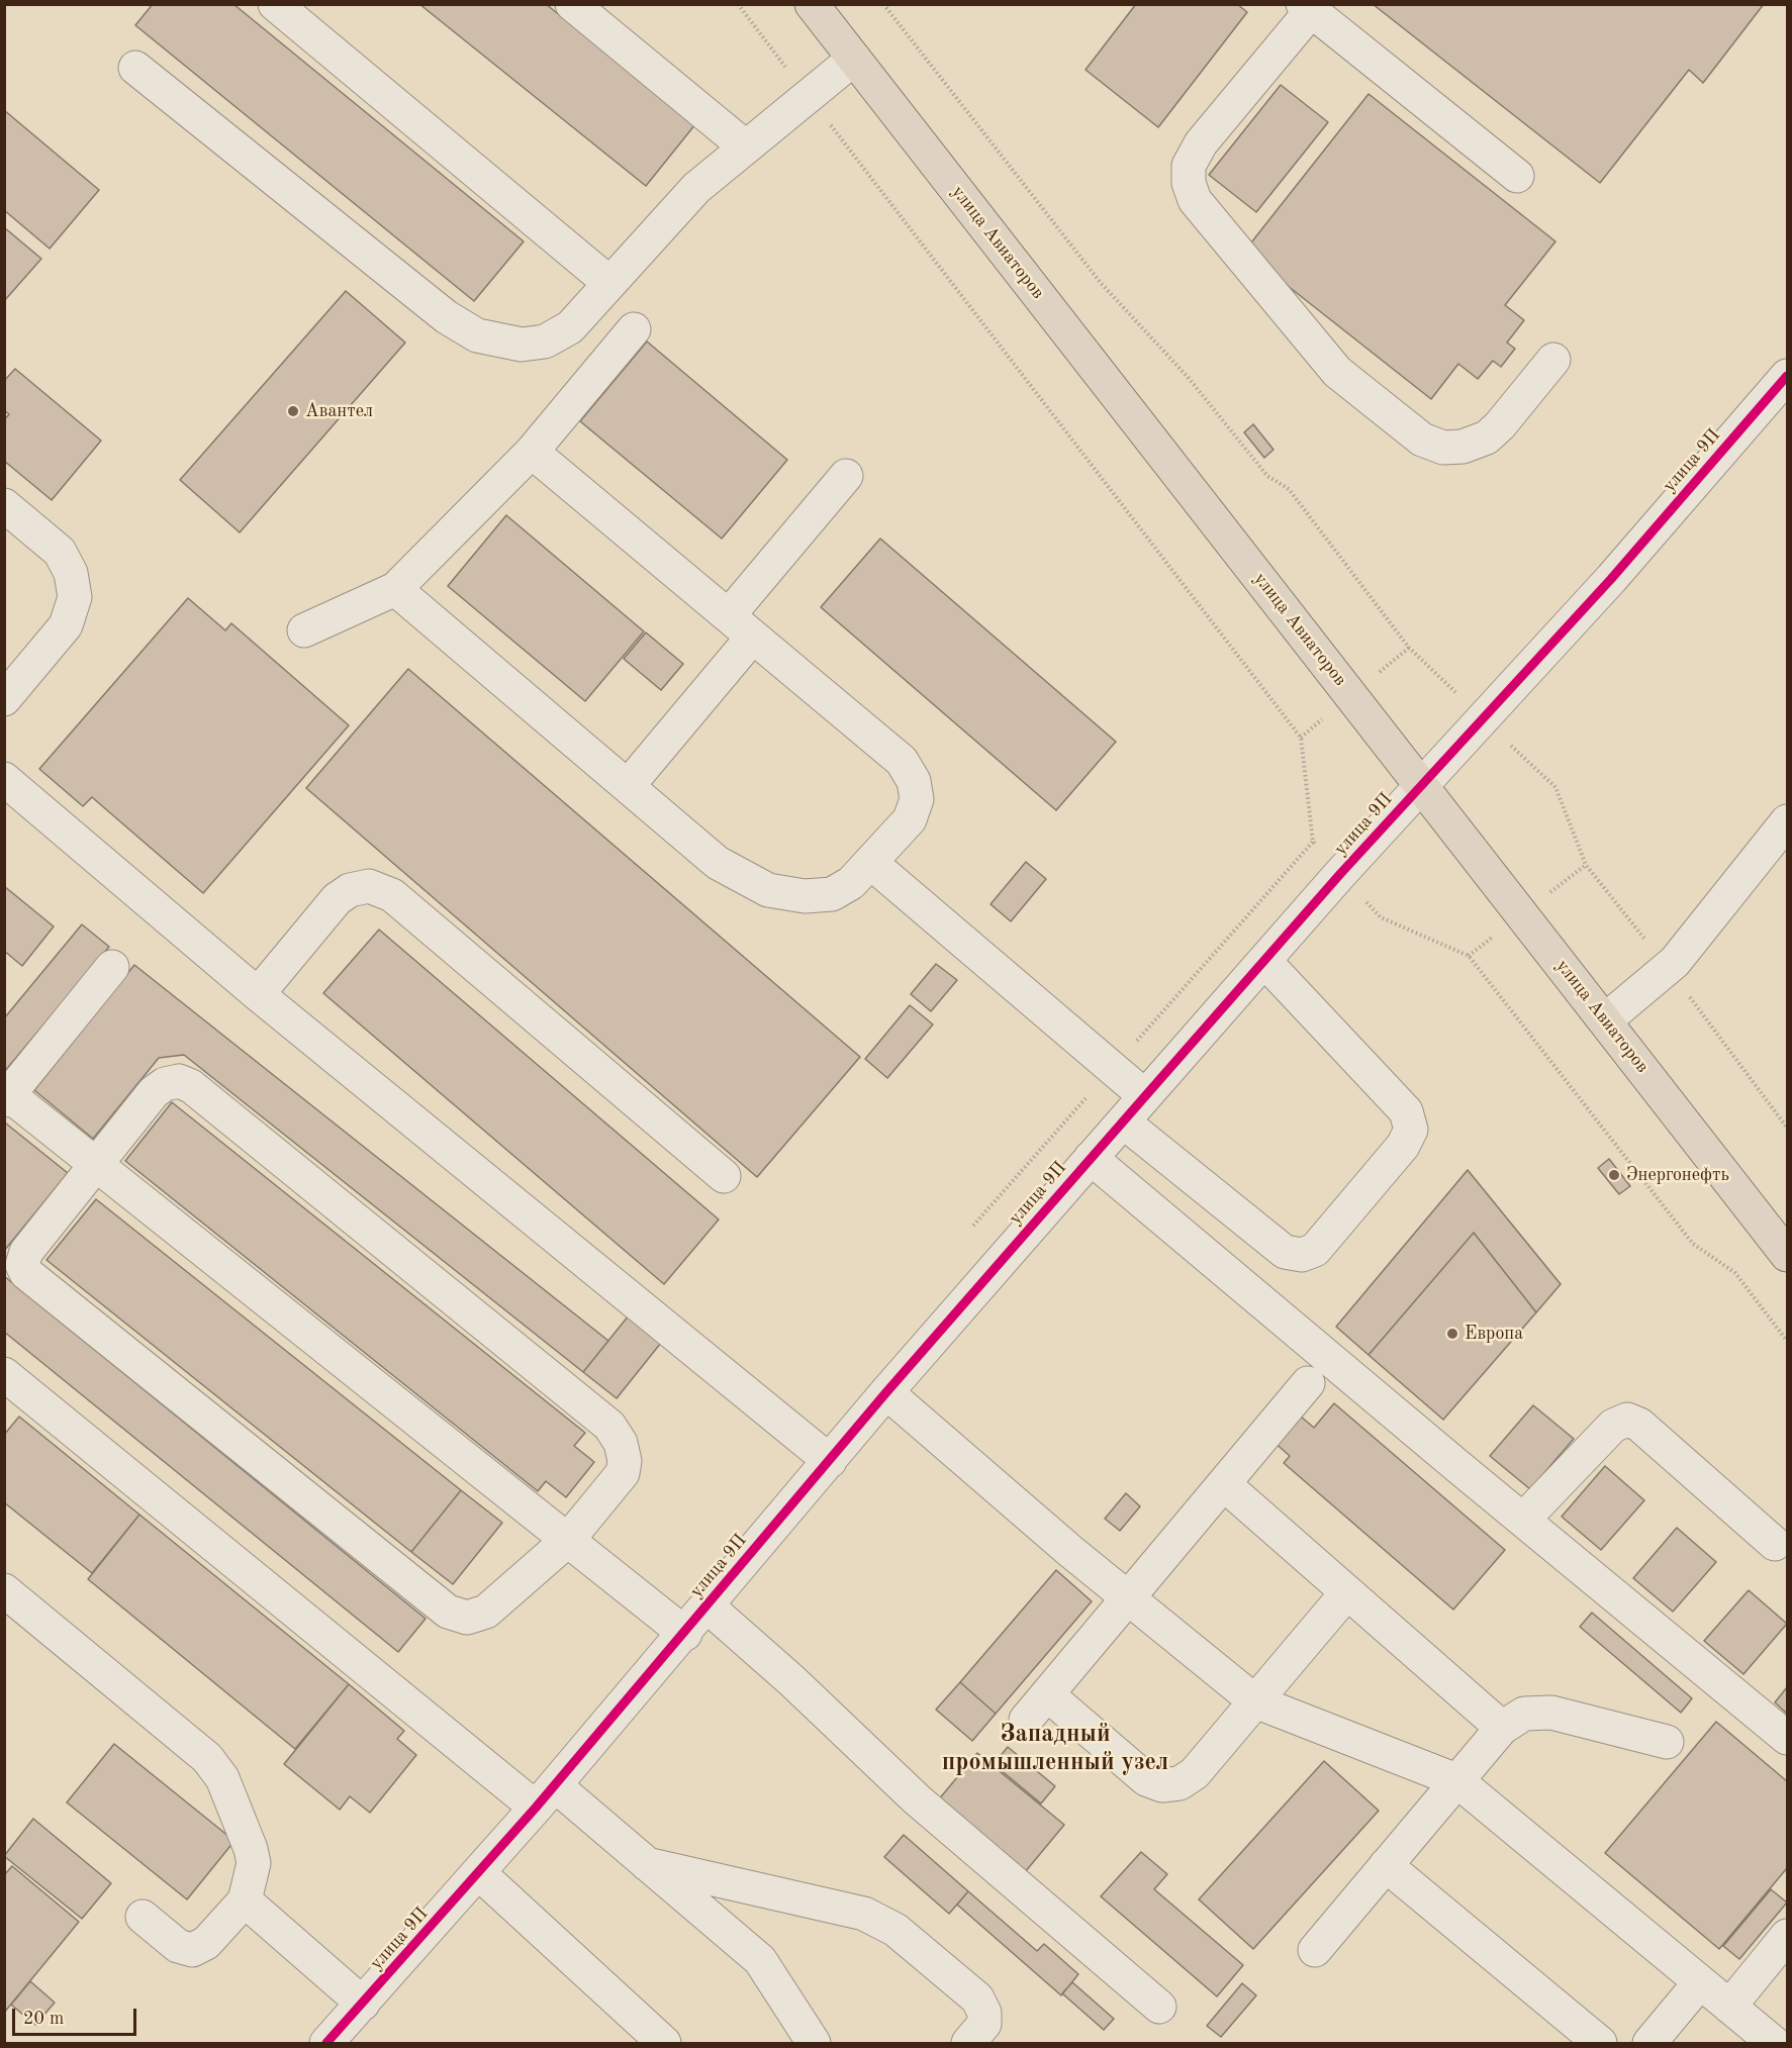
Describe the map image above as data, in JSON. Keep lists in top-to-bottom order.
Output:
{
  "streets": {
    "main road": ["улица Авиаторов"],
    "street": ["улица 9П"]
  },
  "crossings": [
    ["улица Авиаторов", "улица 9П"]
  ],
  "districts": ["Западный промышленный узел"],
  "places": ["Авантел", "Энергонефть", "Европа"],
  "scale_bar": "20 m"
}
